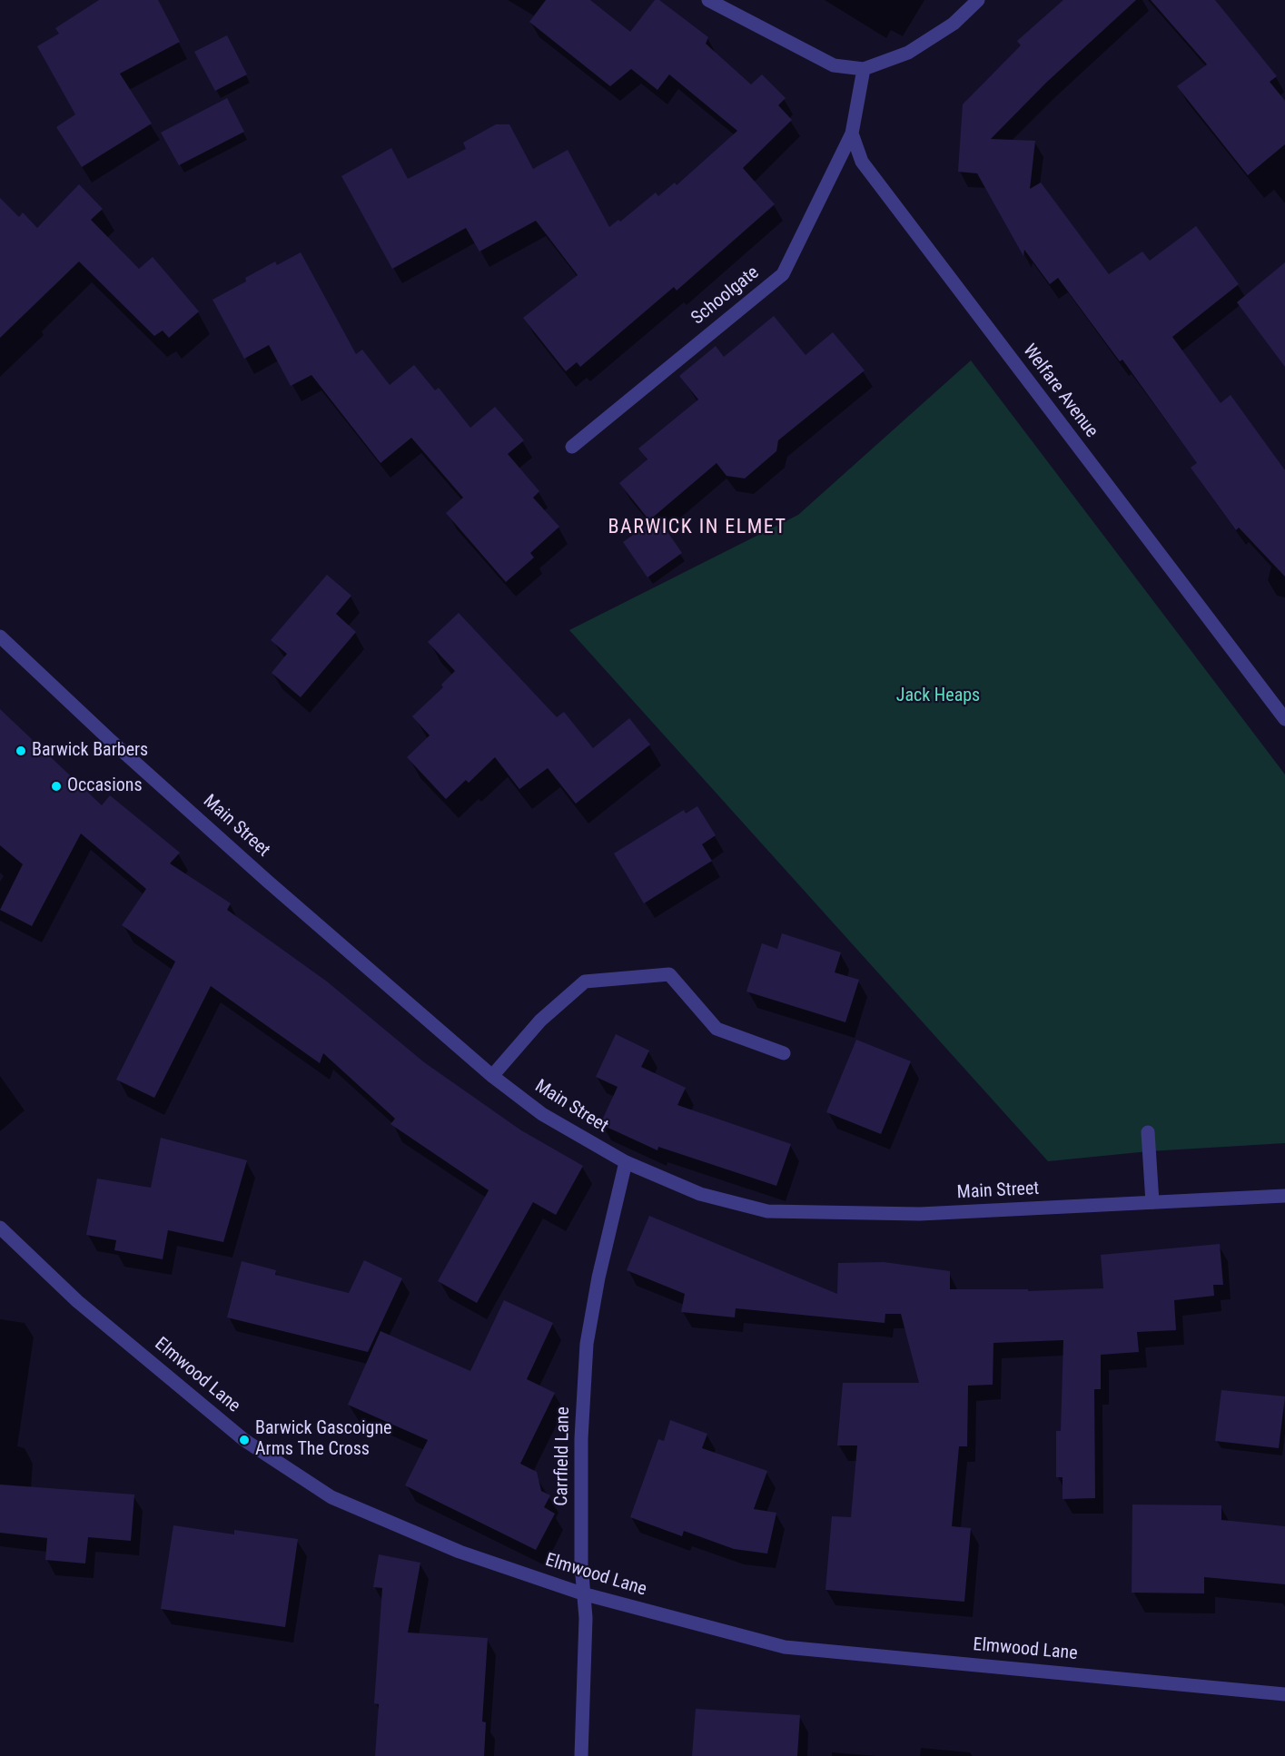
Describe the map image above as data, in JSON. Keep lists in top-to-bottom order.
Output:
{
  "streets": {
    "street": [
      "Schoolgate",
      "Welfare Avenue",
      "Main Street",
      "Elmwood Lane",
      "Carrfield Lane"
    ]
  },
  "crossings": [
    ["Schoolgate", "Welfare Avenue"],
    ["Main Street", "Carrfield Lane"],
    ["Elmwood Lane", "Carrfield Lane"]
  ],
  "districts": ["BARWICK IN ELMET"],
  "parks": ["Jack Heaps"],
  "places": ["Barwick Barbers", "Occasions", "Barwick Gascoigne Arms The Cross"]
}
